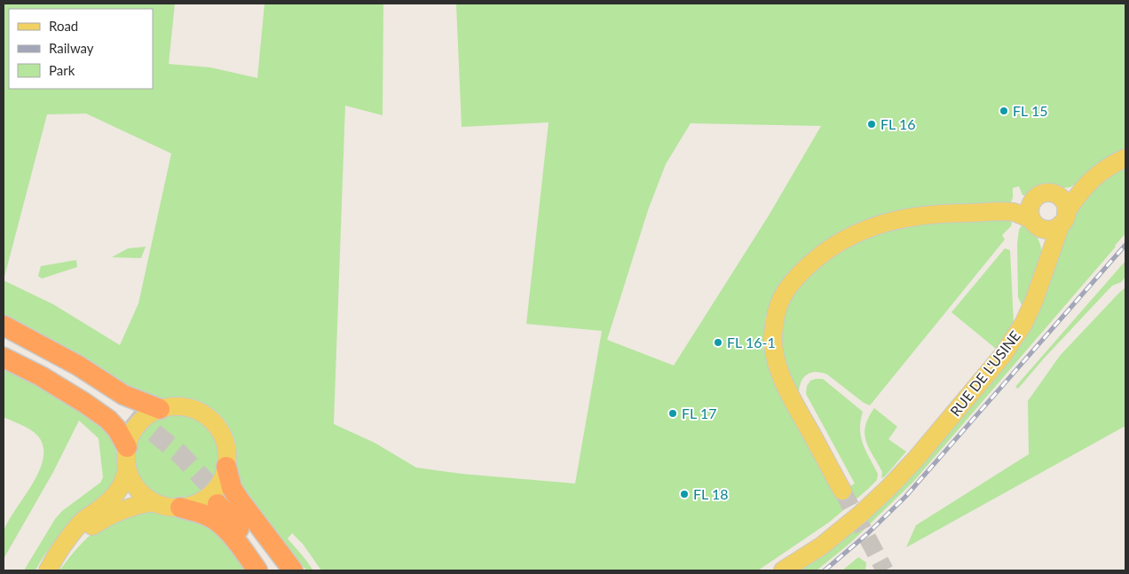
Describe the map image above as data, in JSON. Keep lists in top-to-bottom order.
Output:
{
  "streets": {
    "main road": ["RUE DE L'USINE"]
  },
  "places": [
    "FL 15",
    "FL 16",
    "FL 16-1",
    "FL 17",
    "FL 18"
  ],
  "legend": ["Road", "Railway", "Park"]
}
